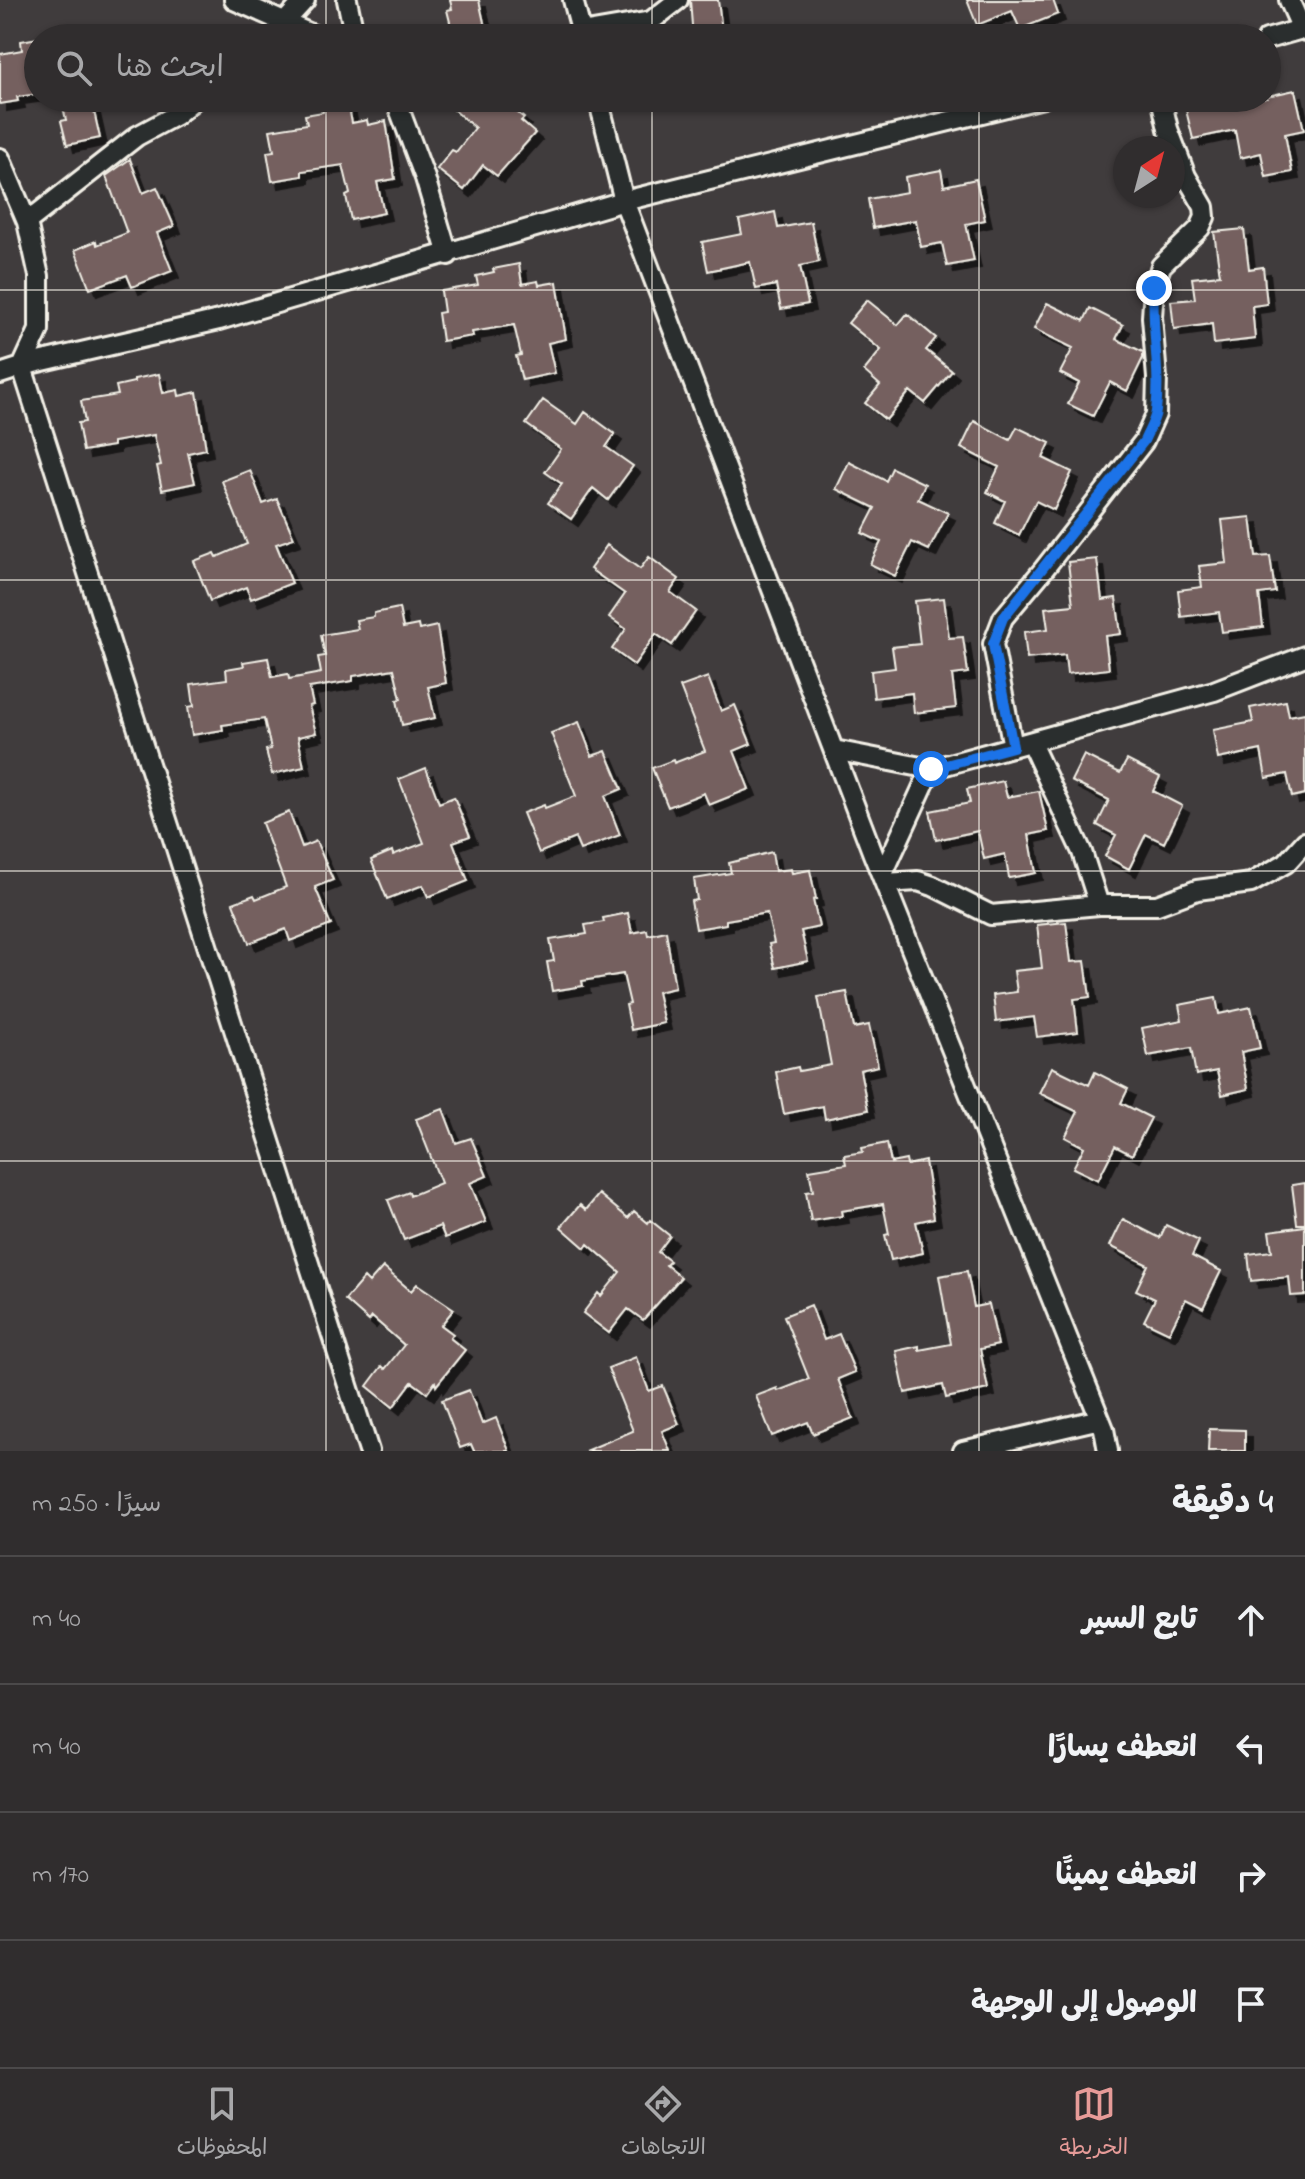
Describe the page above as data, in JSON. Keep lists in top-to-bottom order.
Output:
{
  "north": "top right",
  "page": {
    "search": "ابحث هنا",
    "heading": ["4 دقيقة", "سيرًا · 250 m"],
    "list": [
      ["تابع السير", "40 m"],
      ["انعطف يسارًا", "40 m"],
      ["انعطف يمينًا", "170 m"],
      "الوصول إلى الوجهة"
    ],
    "nav": ["الخريطة", "الاتجاهات", "المحفوظات"]
  }
}
